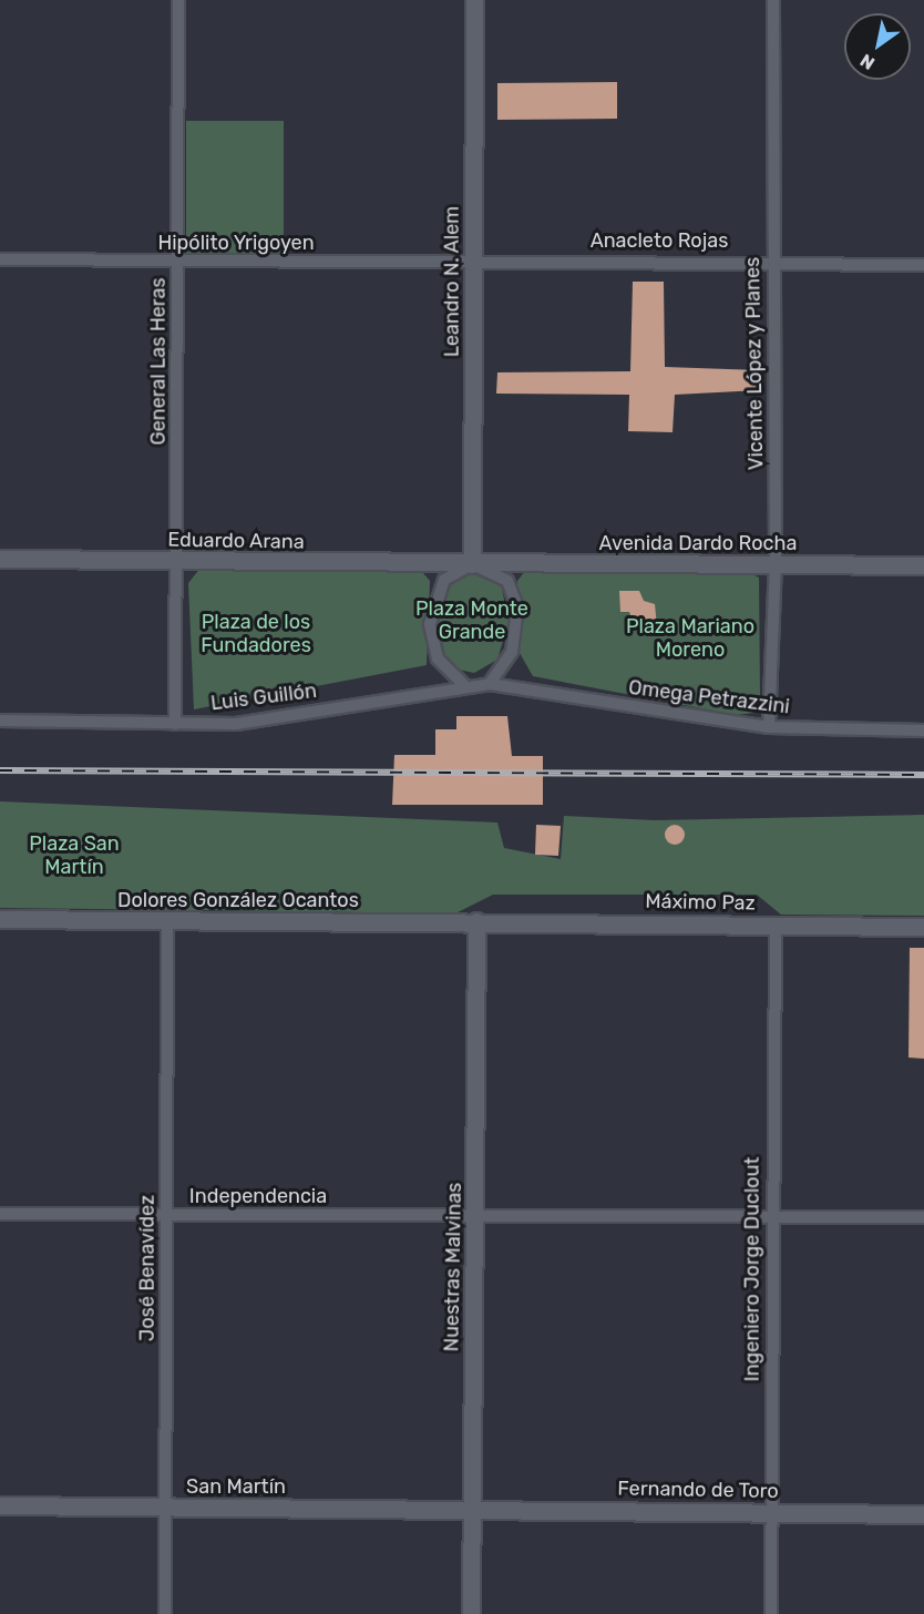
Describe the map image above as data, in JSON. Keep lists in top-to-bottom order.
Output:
{
  "streets": {
    "street": [
      "Anacleto Rojas",
      "Hipólito Yrigoyen",
      "Leandro N. Alem",
      "General Las Heras",
      "Vicente López y Planes",
      "Eduardo Arana",
      "Avenida Dardo Rocha",
      "Luis Guillón",
      "Omega Petrazzini",
      "Dolores González Ocantos",
      "Máximo Paz",
      "Independencia",
      "Nuestras Malvinas",
      "José Benavídez",
      "Ingeniero Jorge Duclout",
      "San Martín",
      "Fernando de Toro"
    ]
  },
  "crossings": [
    ["Anacleto Rojas", "Hipólito Yrigoyen"],
    ["Anacleto Rojas", "Leandro N. Alem"],
    ["Anacleto Rojas", "Vicente López y Planes"],
    ["Hipólito Yrigoyen", "Leandro N. Alem"],
    ["Hipólito Yrigoyen", "General Las Heras"],
    ["Leandro N. Alem", "Eduardo Arana"],
    ["Leandro N. Alem", "Avenida Dardo Rocha"],
    ["Leandro N. Alem", "Luis Guillón"],
    ["Leandro N. Alem", "Omega Petrazzini"],
    ["General Las Heras", "Eduardo Arana"],
    ["General Las Heras", "Luis Guillón"],
    ["Vicente López y Planes", "Avenida Dardo Rocha"],
    ["Vicente López y Planes", "Omega Petrazzini"],
    ["Eduardo Arana", "Avenida Dardo Rocha"],
    ["Eduardo Arana", "Luis Guillón"],
    ["Eduardo Arana", "Omega Petrazzini"],
    ["Avenida Dardo Rocha", "Luis Guillón"],
    ["Avenida Dardo Rocha", "Omega Petrazzini"],
    ["Luis Guillón", "Omega Petrazzini"],
    ["Dolores González Ocantos", "Máximo Paz"],
    ["Dolores González Ocantos", "Nuestras Malvinas"],
    ["Dolores González Ocantos", "José Benavídez"],
    ["Máximo Paz", "Nuestras Malvinas"],
    ["Máximo Paz", "Ingeniero Jorge Duclout"],
    ["Independencia", "Nuestras Malvinas"],
    ["Independencia", "José Benavídez"],
    ["Independencia", "Ingeniero Jorge Duclout"],
    ["Nuestras Malvinas", "San Martín"],
    ["Nuestras Malvinas", "Fernando de Toro"],
    ["José Benavídez", "San Martín"],
    ["Ingeniero Jorge Duclout", "Fernando de Toro"],
    ["San Martín", "Fernando de Toro"]
  ],
  "parks": [
    "Plaza Monte Grande",
    "Plaza de los Fundadores",
    "Plaza Mariano Moreno",
    "Plaza San Martín"
  ],
  "north": "bottom left"
}
